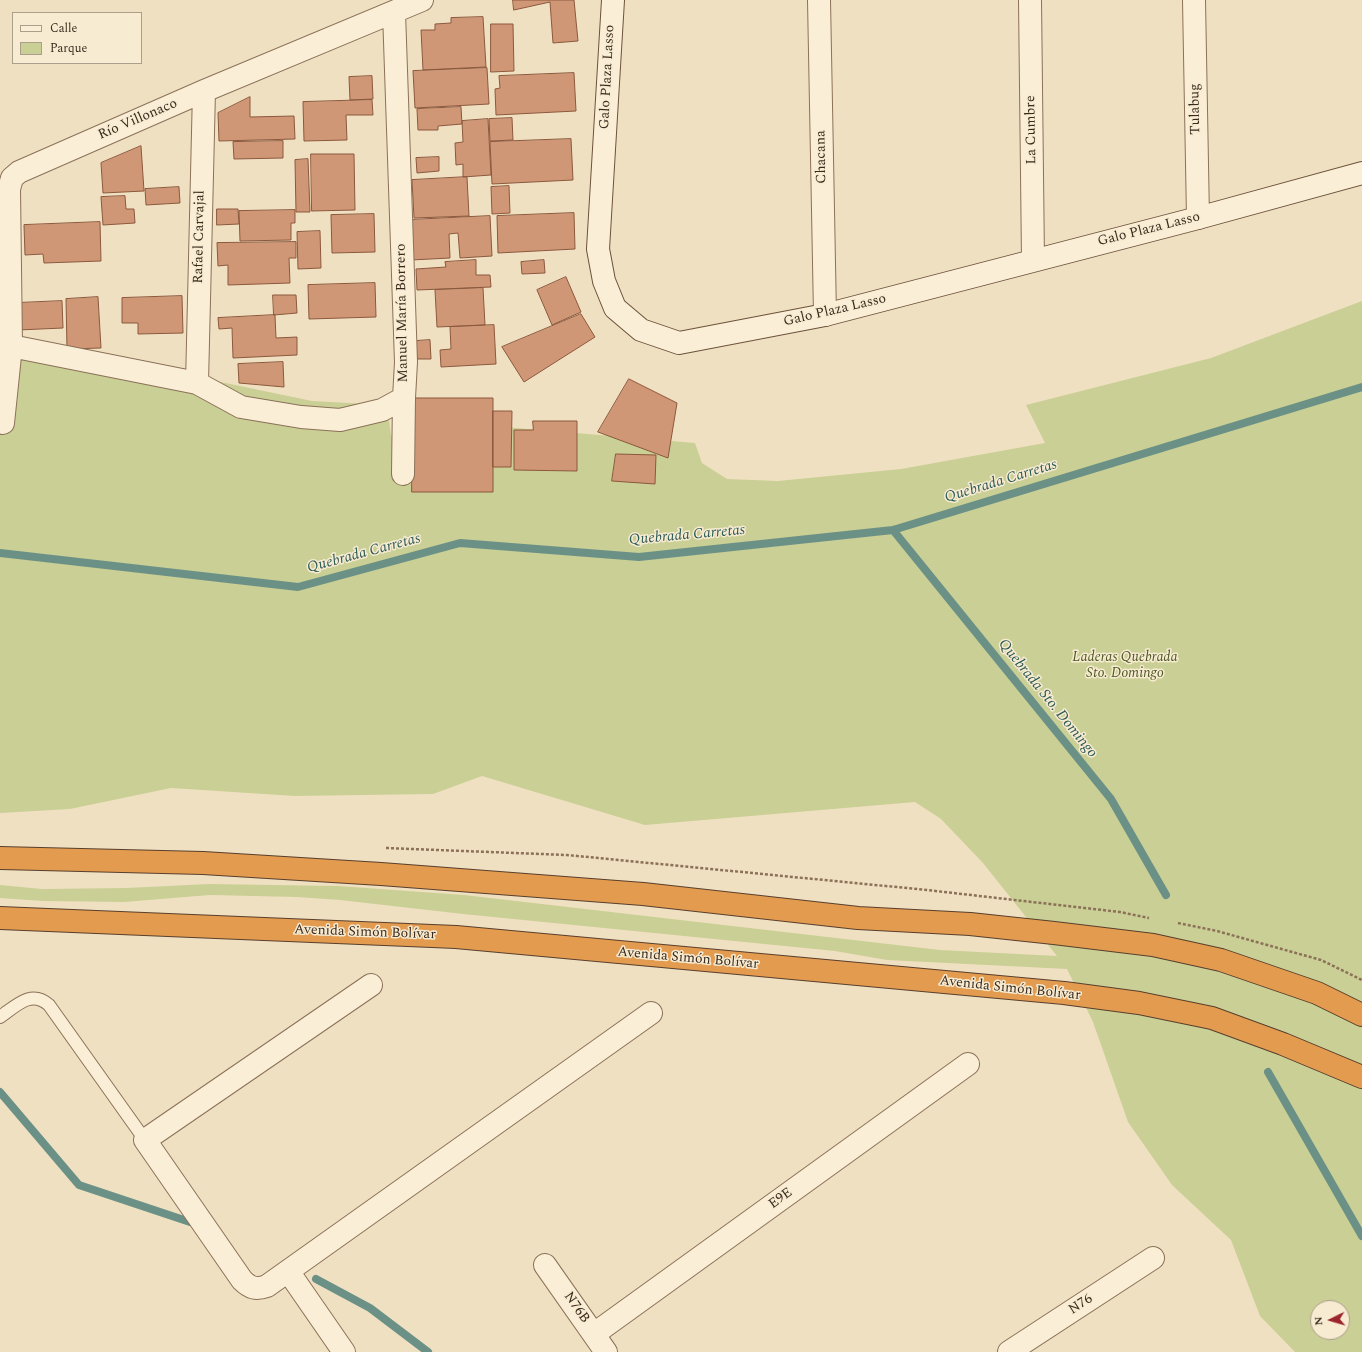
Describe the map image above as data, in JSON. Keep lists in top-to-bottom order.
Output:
{
  "streets": {
    "highway": ["Avenida Simón Bolívar"],
    "street": [
      "Galo Plaza Lasso",
      "Tulabug",
      "Río Villonaco",
      "La Cumbre",
      "Chacana",
      "Rafael Carvajal",
      "Manuel María Borrero",
      "E9E",
      "N76",
      "N76B"
    ]
  },
  "crossings": [
    ["Galo Plaza Lasso", "Tulabug"],
    ["Galo Plaza Lasso", "La Cumbre"],
    ["Galo Plaza Lasso", "Chacana"],
    ["Río Villonaco", "Rafael Carvajal"],
    ["Río Villonaco", "Manuel María Borrero"],
    ["Rafael Carvajal", "Manuel María Borrero"],
    ["E9E", "N76B"]
  ],
  "water": ["Quebrada Carretas", "Quebrada Sto. Domingo"],
  "parks": ["Laderas Quebrada Sto. Domingo"],
  "legend": ["Calle", "Parque"],
  "north": "left"
}
